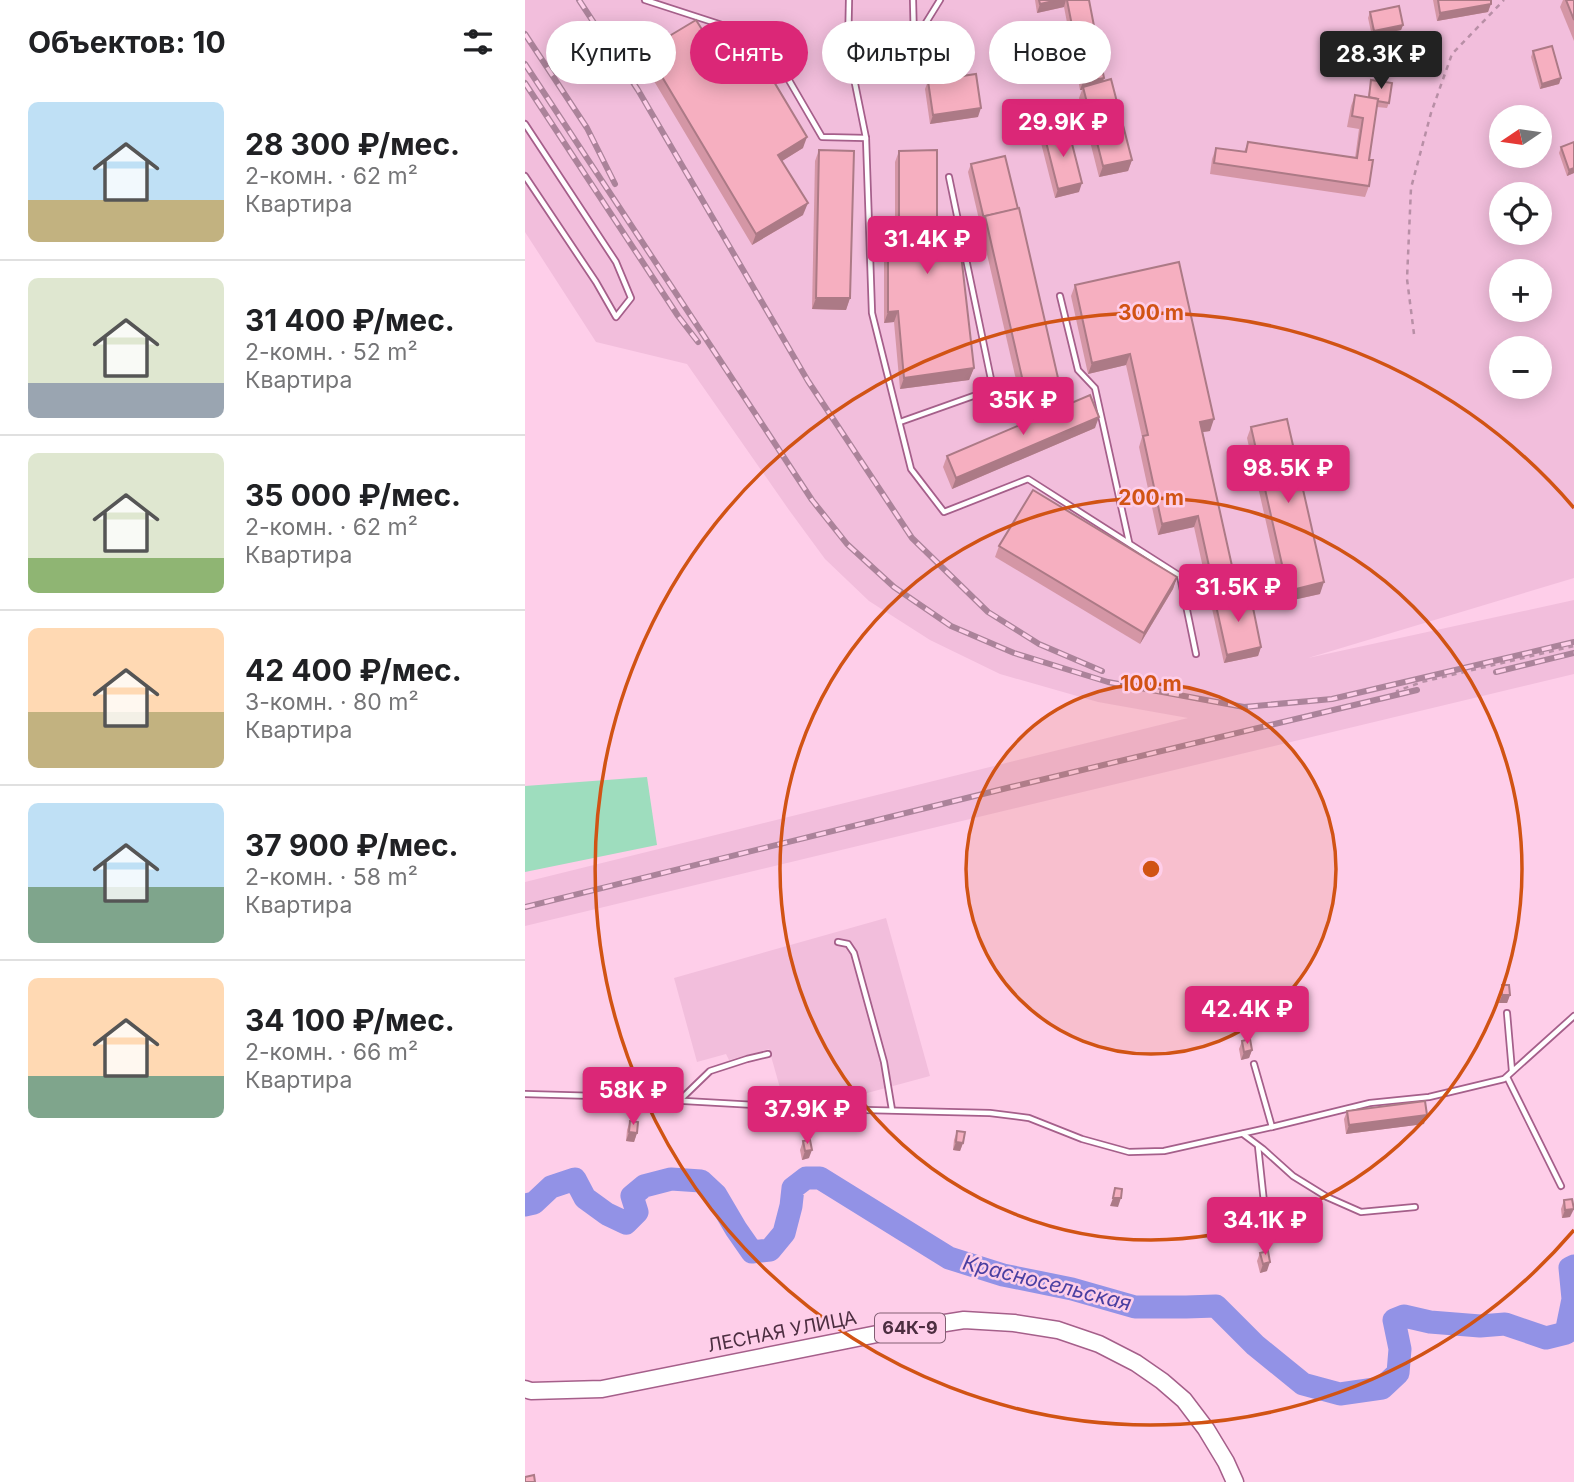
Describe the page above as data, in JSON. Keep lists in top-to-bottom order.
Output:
{
  "streets": {
    "main road": ["64К-9", "ЛЕСНАЯ УЛИЦА"]
  },
  "water": ["Красносельская"],
  "north": "left",
  "page": {
    "heading": "Объектов: 10",
    "chip": [
      "Купить",
      "Снять",
      "Фильтры",
      "Новое"
    ],
    "price": [
      "28.3K ₽",
      "29.9K ₽",
      "31.4K ₽",
      "35K ₽",
      "98.5K ₽",
      "31.5K ₽",
      "42.4K ₽",
      "58K ₽",
      "37.9K ₽",
      "34.1K ₽"
    ],
    "list": [
      {
        "name": "28 300 ₽/мес.",
        "note": "2-комн. · 62 m² · Квартира"
      },
      {
        "name": "31 400 ₽/мес.",
        "note": "2-комн. · 52 m² · Квартира"
      },
      {
        "name": "35 000 ₽/мес.",
        "note": "2-комн. · 62 m² · Квартира"
      },
      {
        "name": "42 400 ₽/мес.",
        "note": "3-комн. · 80 m² · Квартира"
      },
      {
        "name": "37 900 ₽/мес.",
        "note": "2-комн. · 58 m² · Квартира"
      },
      {
        "name": "34 100 ₽/мес.",
        "note": "2-комн. · 66 m² · Квартира"
      }
    ],
    "map_buttons": ["+", "−"]
  },
  "rings": ["300 m", "200 m", "100 m"]
}
